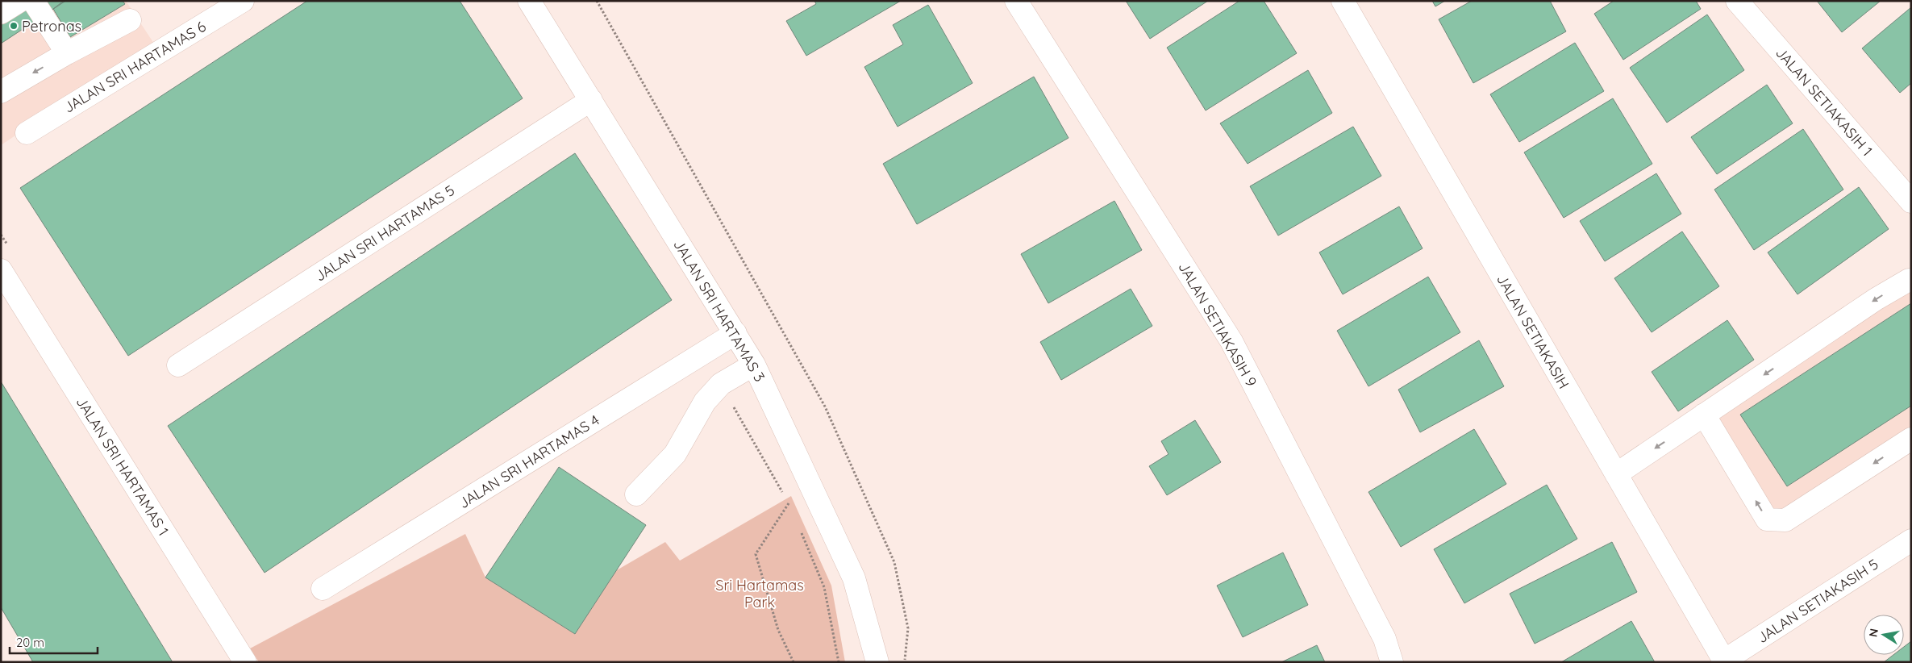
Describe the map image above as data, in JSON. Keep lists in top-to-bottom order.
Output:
{
  "streets": {
    "street": [
      "JALAN SRI HARTAMAS 6",
      "JALAN SETIAKASIH 1",
      "JALAN SRI HARTAMAS 5",
      "JALAN SRI HARTAMAS 3",
      "JALAN SETIAKASIH 9",
      "JALAN SETIAKASIH",
      "JALAN SRI HARTAMAS 4",
      "JALAN SRI HARTAMAS 1",
      "JALAN SETIAKASIH 5"
    ]
  },
  "crossings": [
    ["JALAN SRI HARTAMAS 5", "JALAN SRI HARTAMAS 3"],
    ["JALAN SRI HARTAMAS 3", "JALAN SRI HARTAMAS 4"],
    ["JALAN SETIAKASIH", "JALAN SETIAKASIH 5"]
  ],
  "parks": ["Sri Hartamas Park"],
  "places": ["Petronas"],
  "scale_bar": "20 m",
  "north": "left"
}
